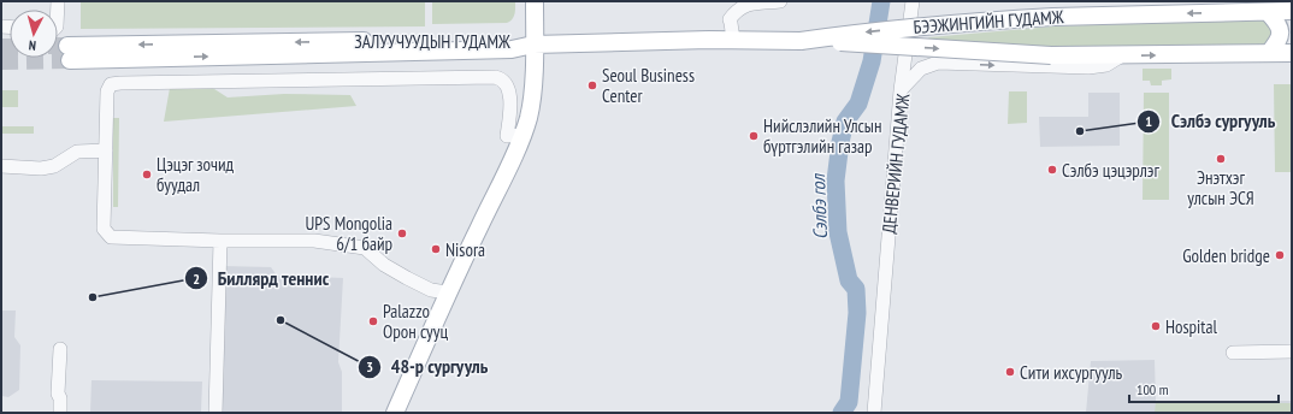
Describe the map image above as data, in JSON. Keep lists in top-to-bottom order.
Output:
{
  "streets": {
    "main road": ["БЭЭЖИНГИЙН ГУДАМЖ", "ЗАЛУУЧУУДЫН ГУДАМЖ"],
    "street": ["ДЕНВЕРИЙН ГУДАМЖ"]
  },
  "crossings": [
    ["БЭЭЖИНГИЙН ГУДАМЖ", "ЗАЛУУЧУУДЫН ГУДАМЖ"],
    ["БЭЭЖИНГИЙН ГУДАМЖ", "ДЕНВЕРИЙН ГУДАМЖ"]
  ],
  "one_way": ["ДЕНВЕРИЙН ГУДАМЖ"],
  "water": ["Сэлбэ гол"],
  "places": [
    "Seoul Business Center",
    "Сэлбэ сургууль",
    "Нийслэлийн Улсын бүртгэлийн газар",
    "Энэтхэг улсын ЭСЯ",
    "Сэлбэ цэцэрлэг",
    "Цэцэг зочид буудал",
    "UPS Mongolia 6/1 байр",
    "Nisora",
    "Golden bridge",
    "Биллярд теннис",
    "48-р сургууль",
    "Palazzo Орон сууц",
    "Hospital",
    "Сити ихсургууль"
  ],
  "scale_bar": "100 m",
  "north": "bottom"
}
